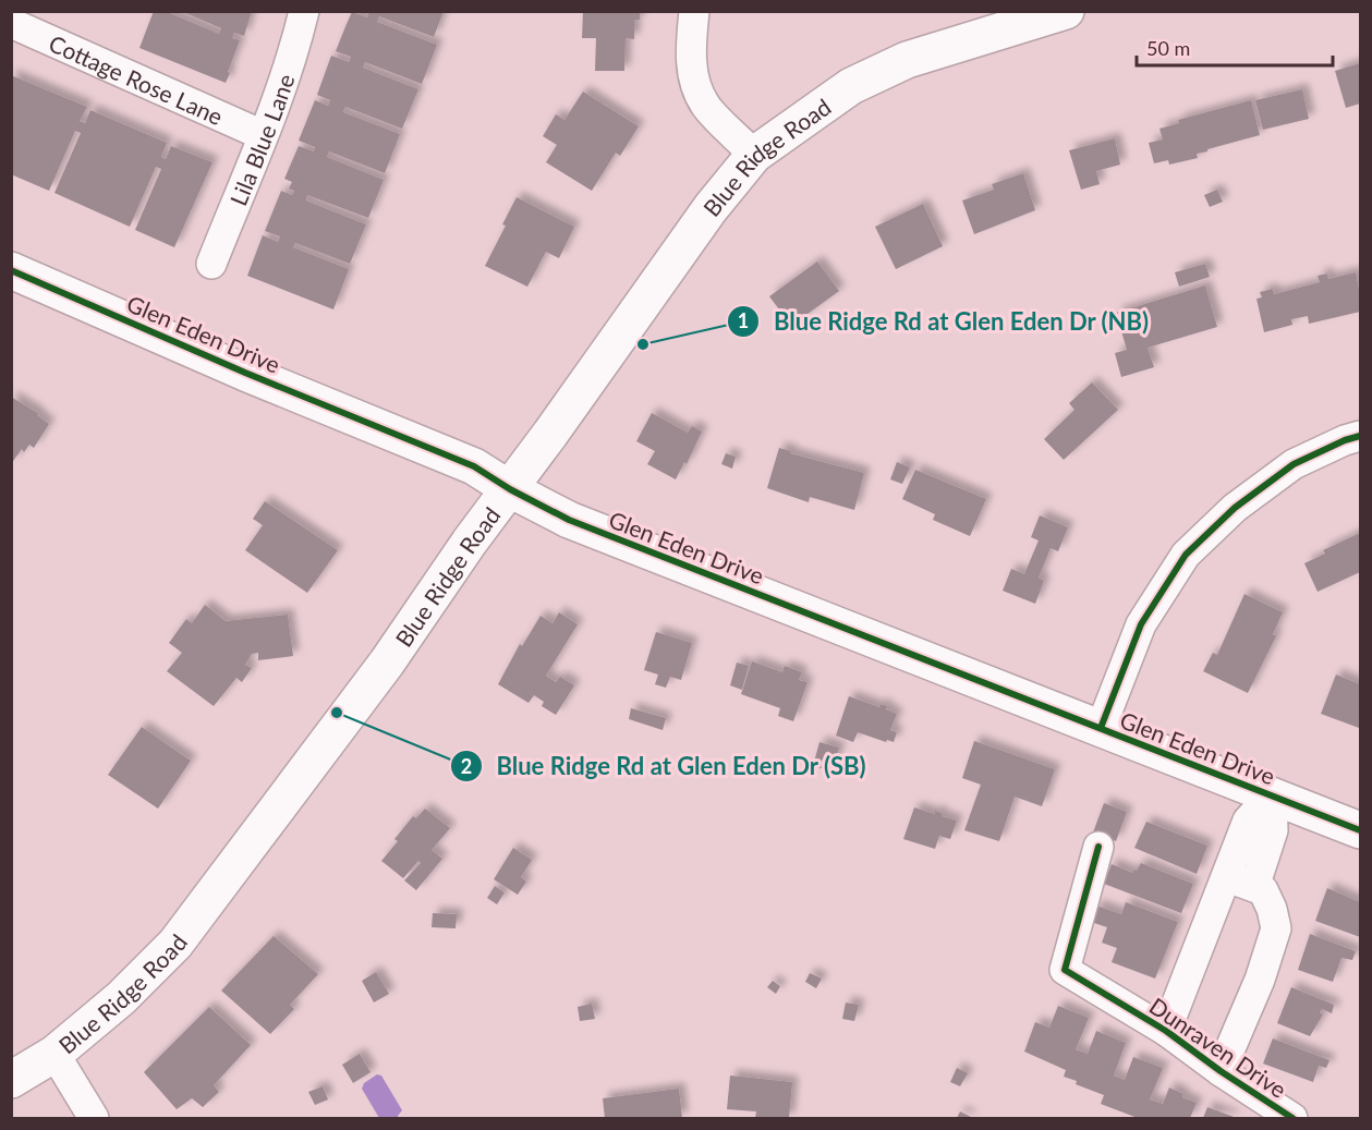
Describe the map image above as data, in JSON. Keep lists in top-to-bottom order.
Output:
{
  "streets": {
    "main road": ["Blue Ridge Road", "Glen Eden Drive"],
    "street": ["Cottage Rose Lane", "Lila Blue Lane", "Dunraven Drive"]
  },
  "crossings": [
    ["Cottage Rose Lane", "Lila Blue Lane"],
    ["Blue Ridge Road", "Glen Eden Drive"]
  ],
  "places": ["Blue Ridge Rd at Glen Eden Dr (NB)", "Blue Ridge Rd at Glen Eden Dr (SB)"],
  "scale_bar": "50 m"
}
